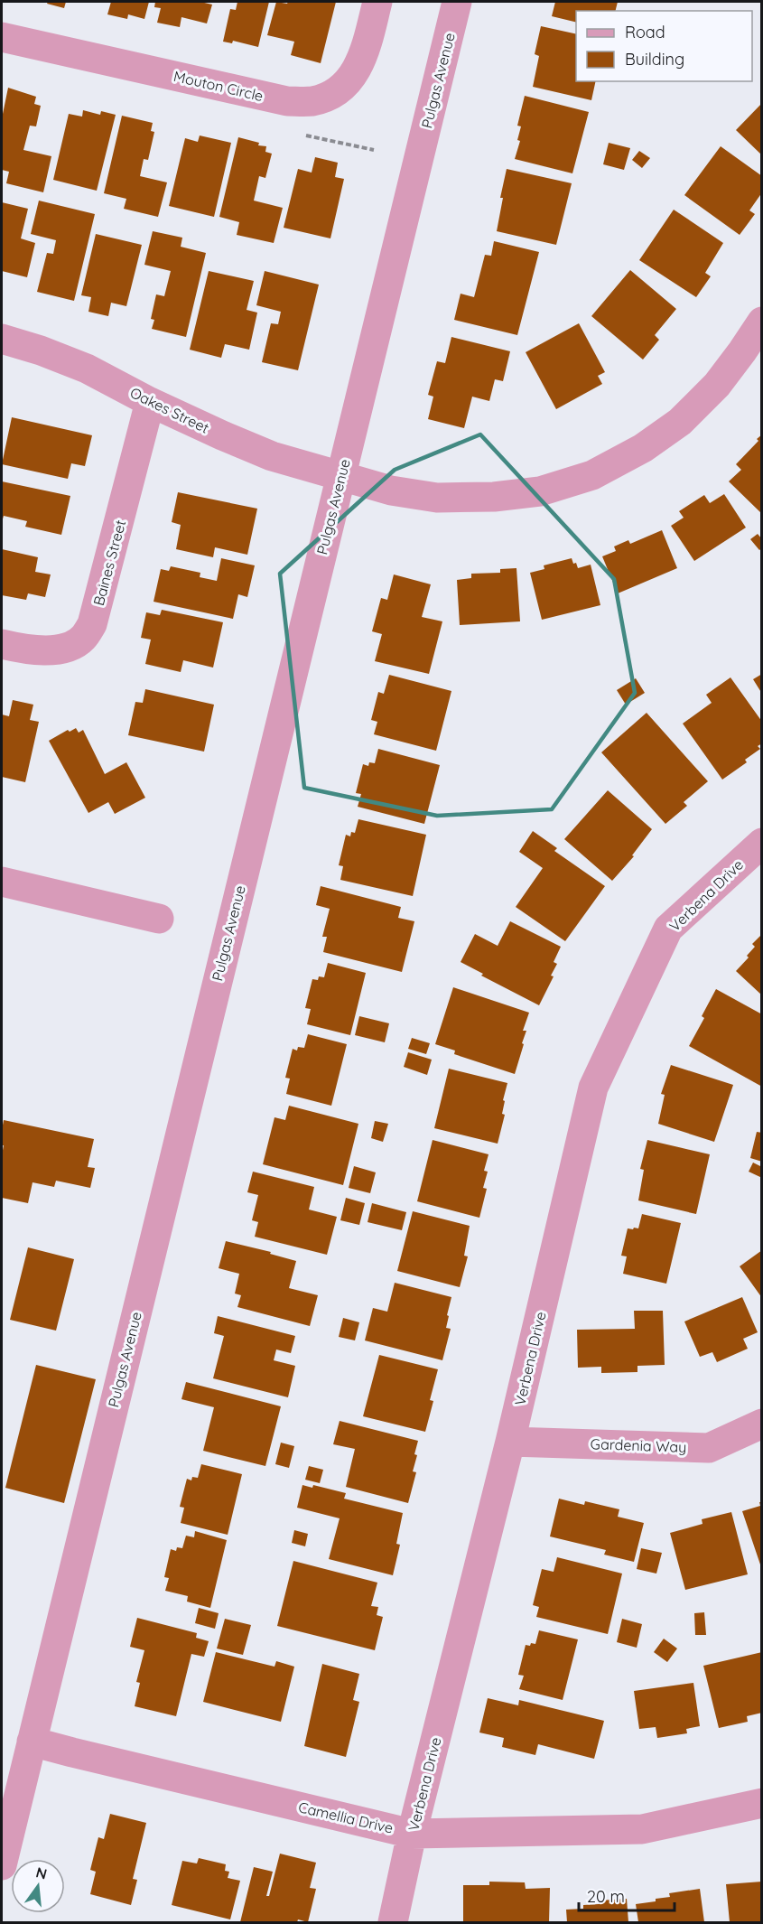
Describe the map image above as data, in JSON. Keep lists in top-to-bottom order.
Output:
{
  "streets": {
    "street": [
      "Pulgas Avenue",
      "Mouton Circle",
      "Oakes Street",
      "Baines Street",
      "Verbena Drive",
      "Gardenia Way",
      "Camellia Drive"
    ]
  },
  "crossings": [
    ["Pulgas Avenue", "Oakes Street"],
    ["Pulgas Avenue", "Camellia Drive"],
    ["Oakes Street", "Baines Street"],
    ["Verbena Drive", "Gardenia Way"],
    ["Verbena Drive", "Camellia Drive"]
  ],
  "legend": ["Road", "Building"],
  "scale_bar": "20 m",
  "north": "top"
}
